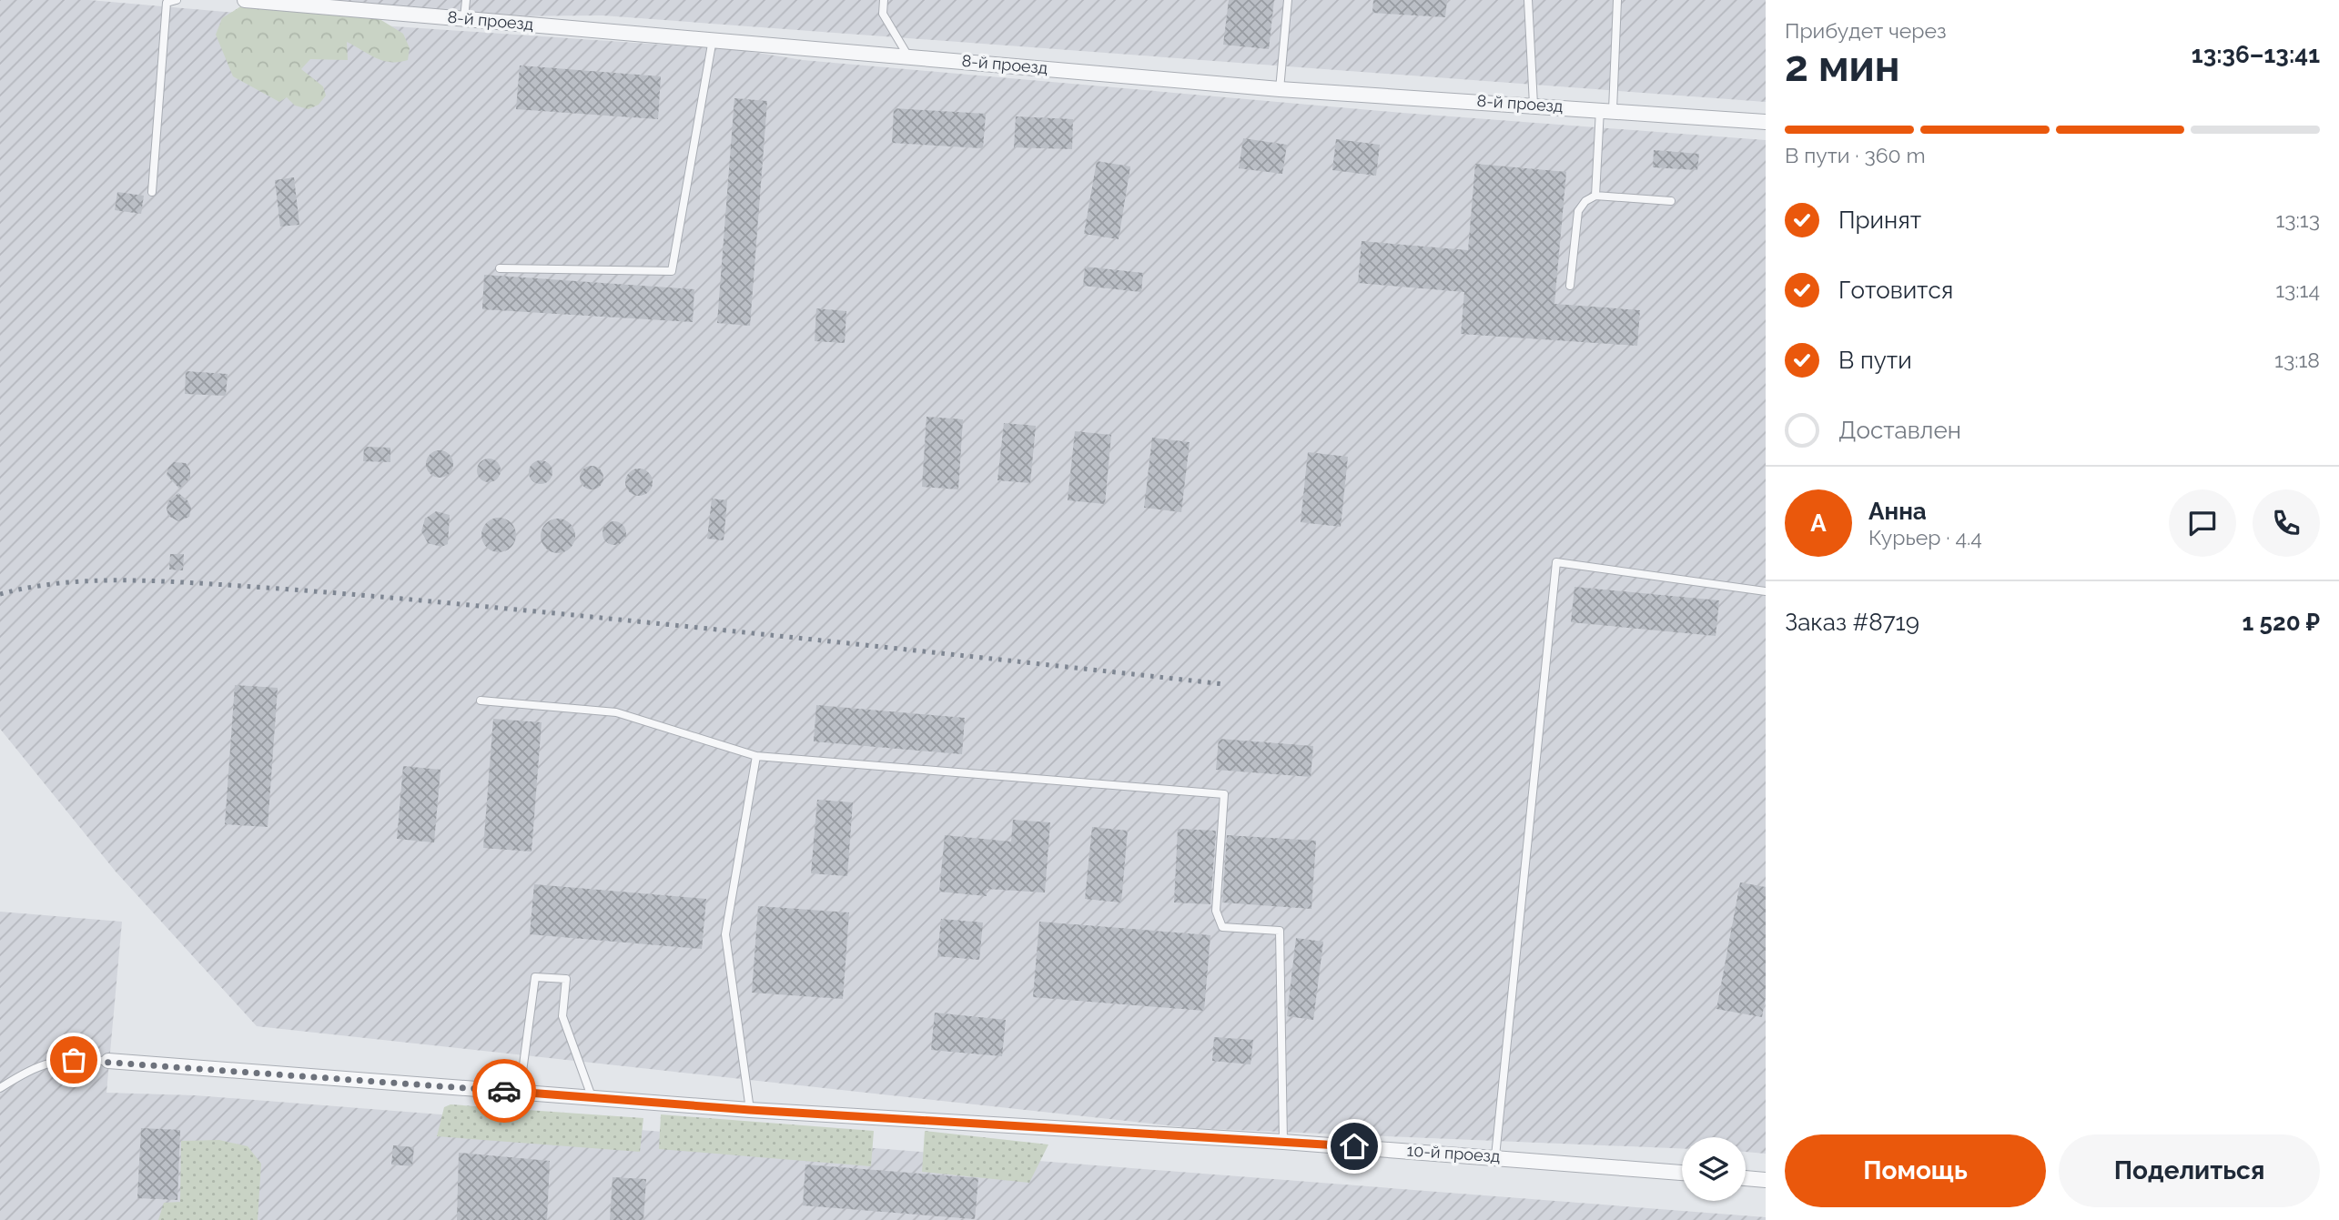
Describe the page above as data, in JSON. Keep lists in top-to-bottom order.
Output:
{
  "streets": {
    "street": ["8-й проезд", "10-й проезд"]
  },
  "page": {
    "heading": ["2 мин", "Прибудет через", "13:36–13:41"],
    "panel": [
      "Анна",
      "Курьер · 4.4",
      "Заказ #8719",
      "1 520 ₽"
    ],
    "bar": "В пути · 360 m",
    "list": [
      ["Принят", "13:13"],
      ["Готовится", "13:14"],
      ["В пути", "13:18"],
      "Доставлен"
    ],
    "round": "А",
    "buttons": ["Помощь", "Поделиться"]
  }
}
